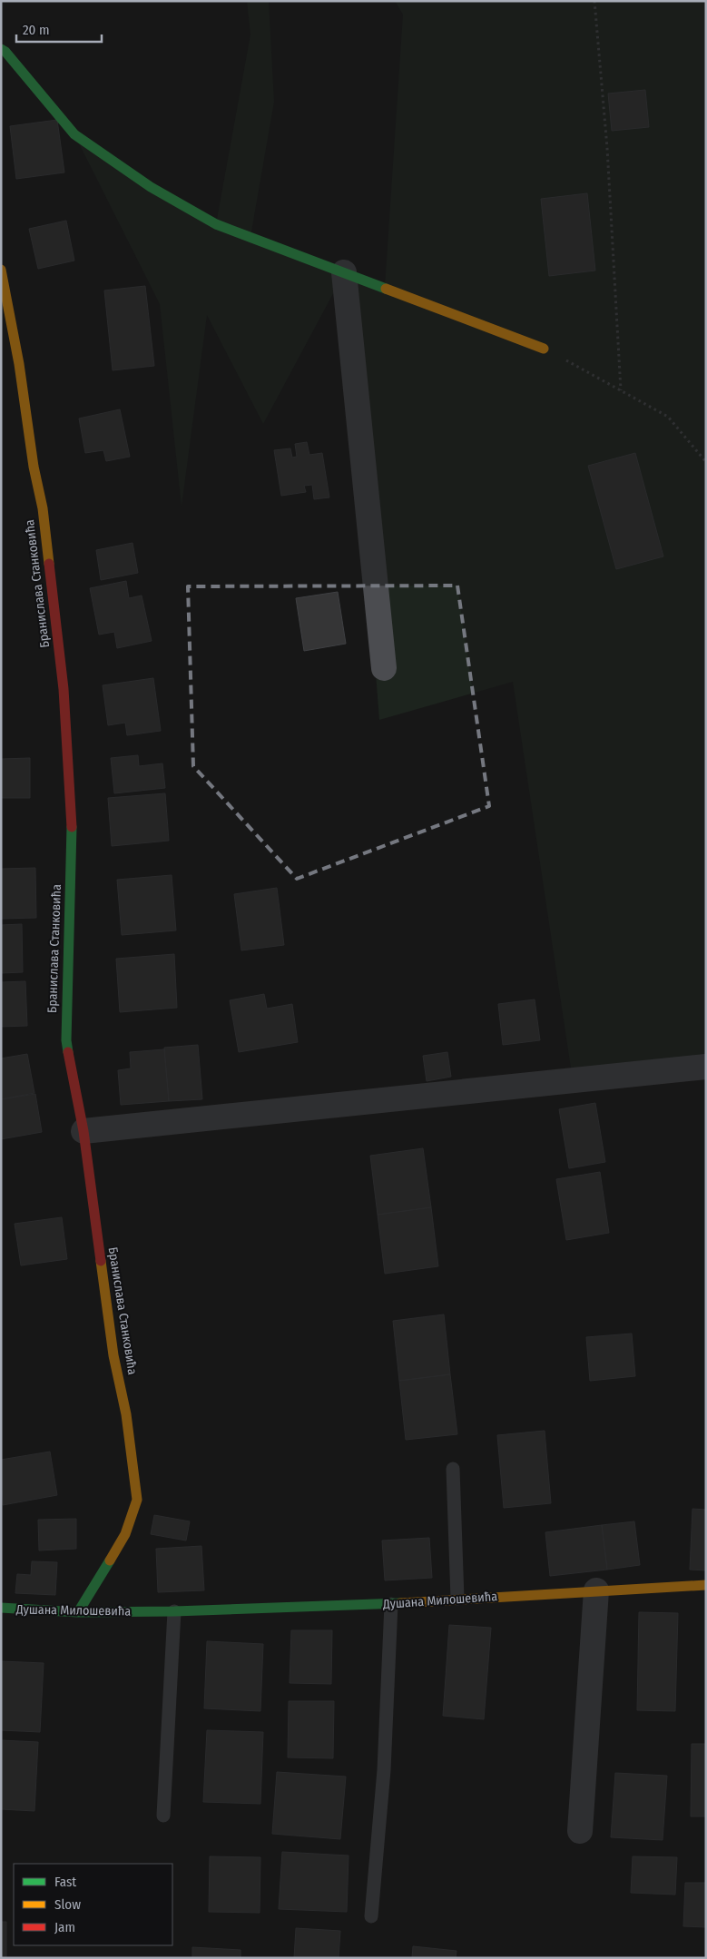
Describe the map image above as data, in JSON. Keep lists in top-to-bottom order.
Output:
{
  "streets": {
    "street": ["Бранислава Станковића", "Душана Милошевића"]
  },
  "crossings": [
    ["Бранислава Станковића", "Душана Милошевића"]
  ],
  "legend": ["Fast", "Slow", "Jam"],
  "scale_bar": "20 m"
}
